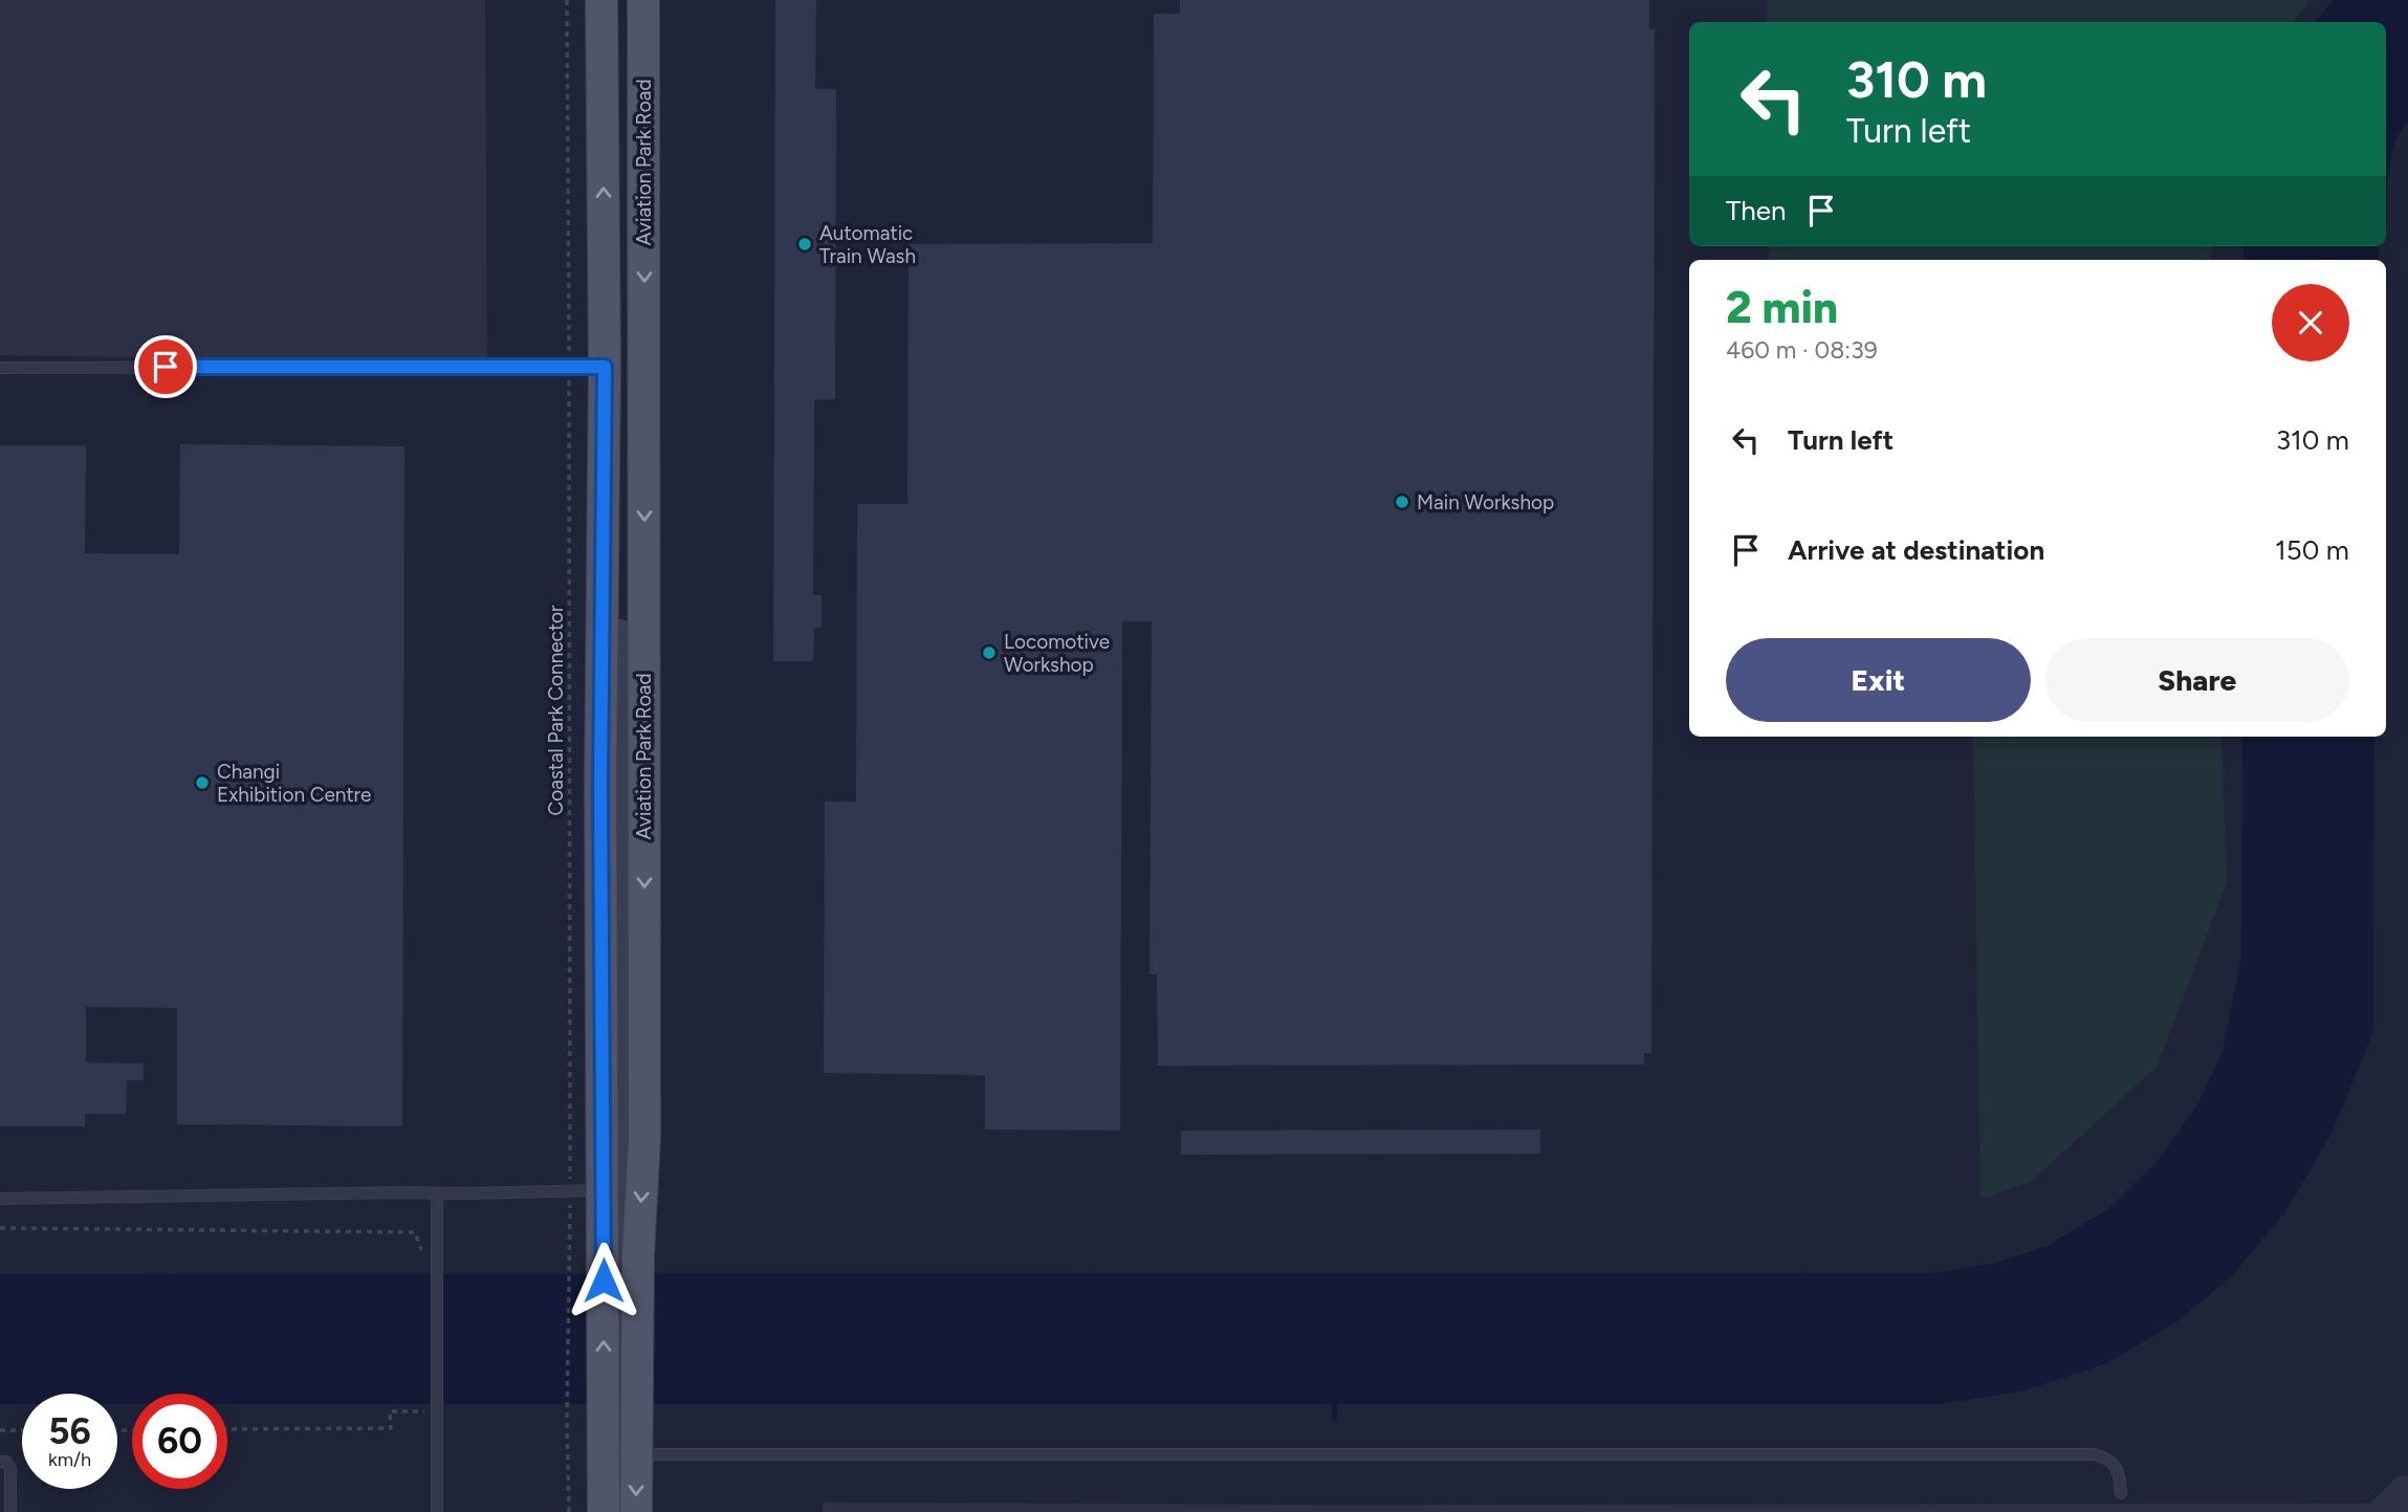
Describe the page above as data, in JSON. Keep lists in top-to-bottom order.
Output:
{
  "streets": {
    "main road": ["Aviation Park Road"],
    "path": ["Coastal Park Connector"]
  },
  "places": [
    "Automatic Train Wash",
    "Main Workshop",
    "Locomotive Workshop",
    "Changi Exhibition Centre"
  ],
  "page": {
    "turn": ["310 m", "Turn left"],
    "then": "Then",
    "heading": ["2 min", "460 m · 08:39"],
    "list": [
      {
        "name": "Turn left",
        "value": "310 m"
      },
      {
        "name": "Arrive at destination",
        "value": "150 m"
      }
    ],
    "buttons": ["Exit", "Share"],
    "speed": "56 km/h",
    "limit": "60"
  }
}
